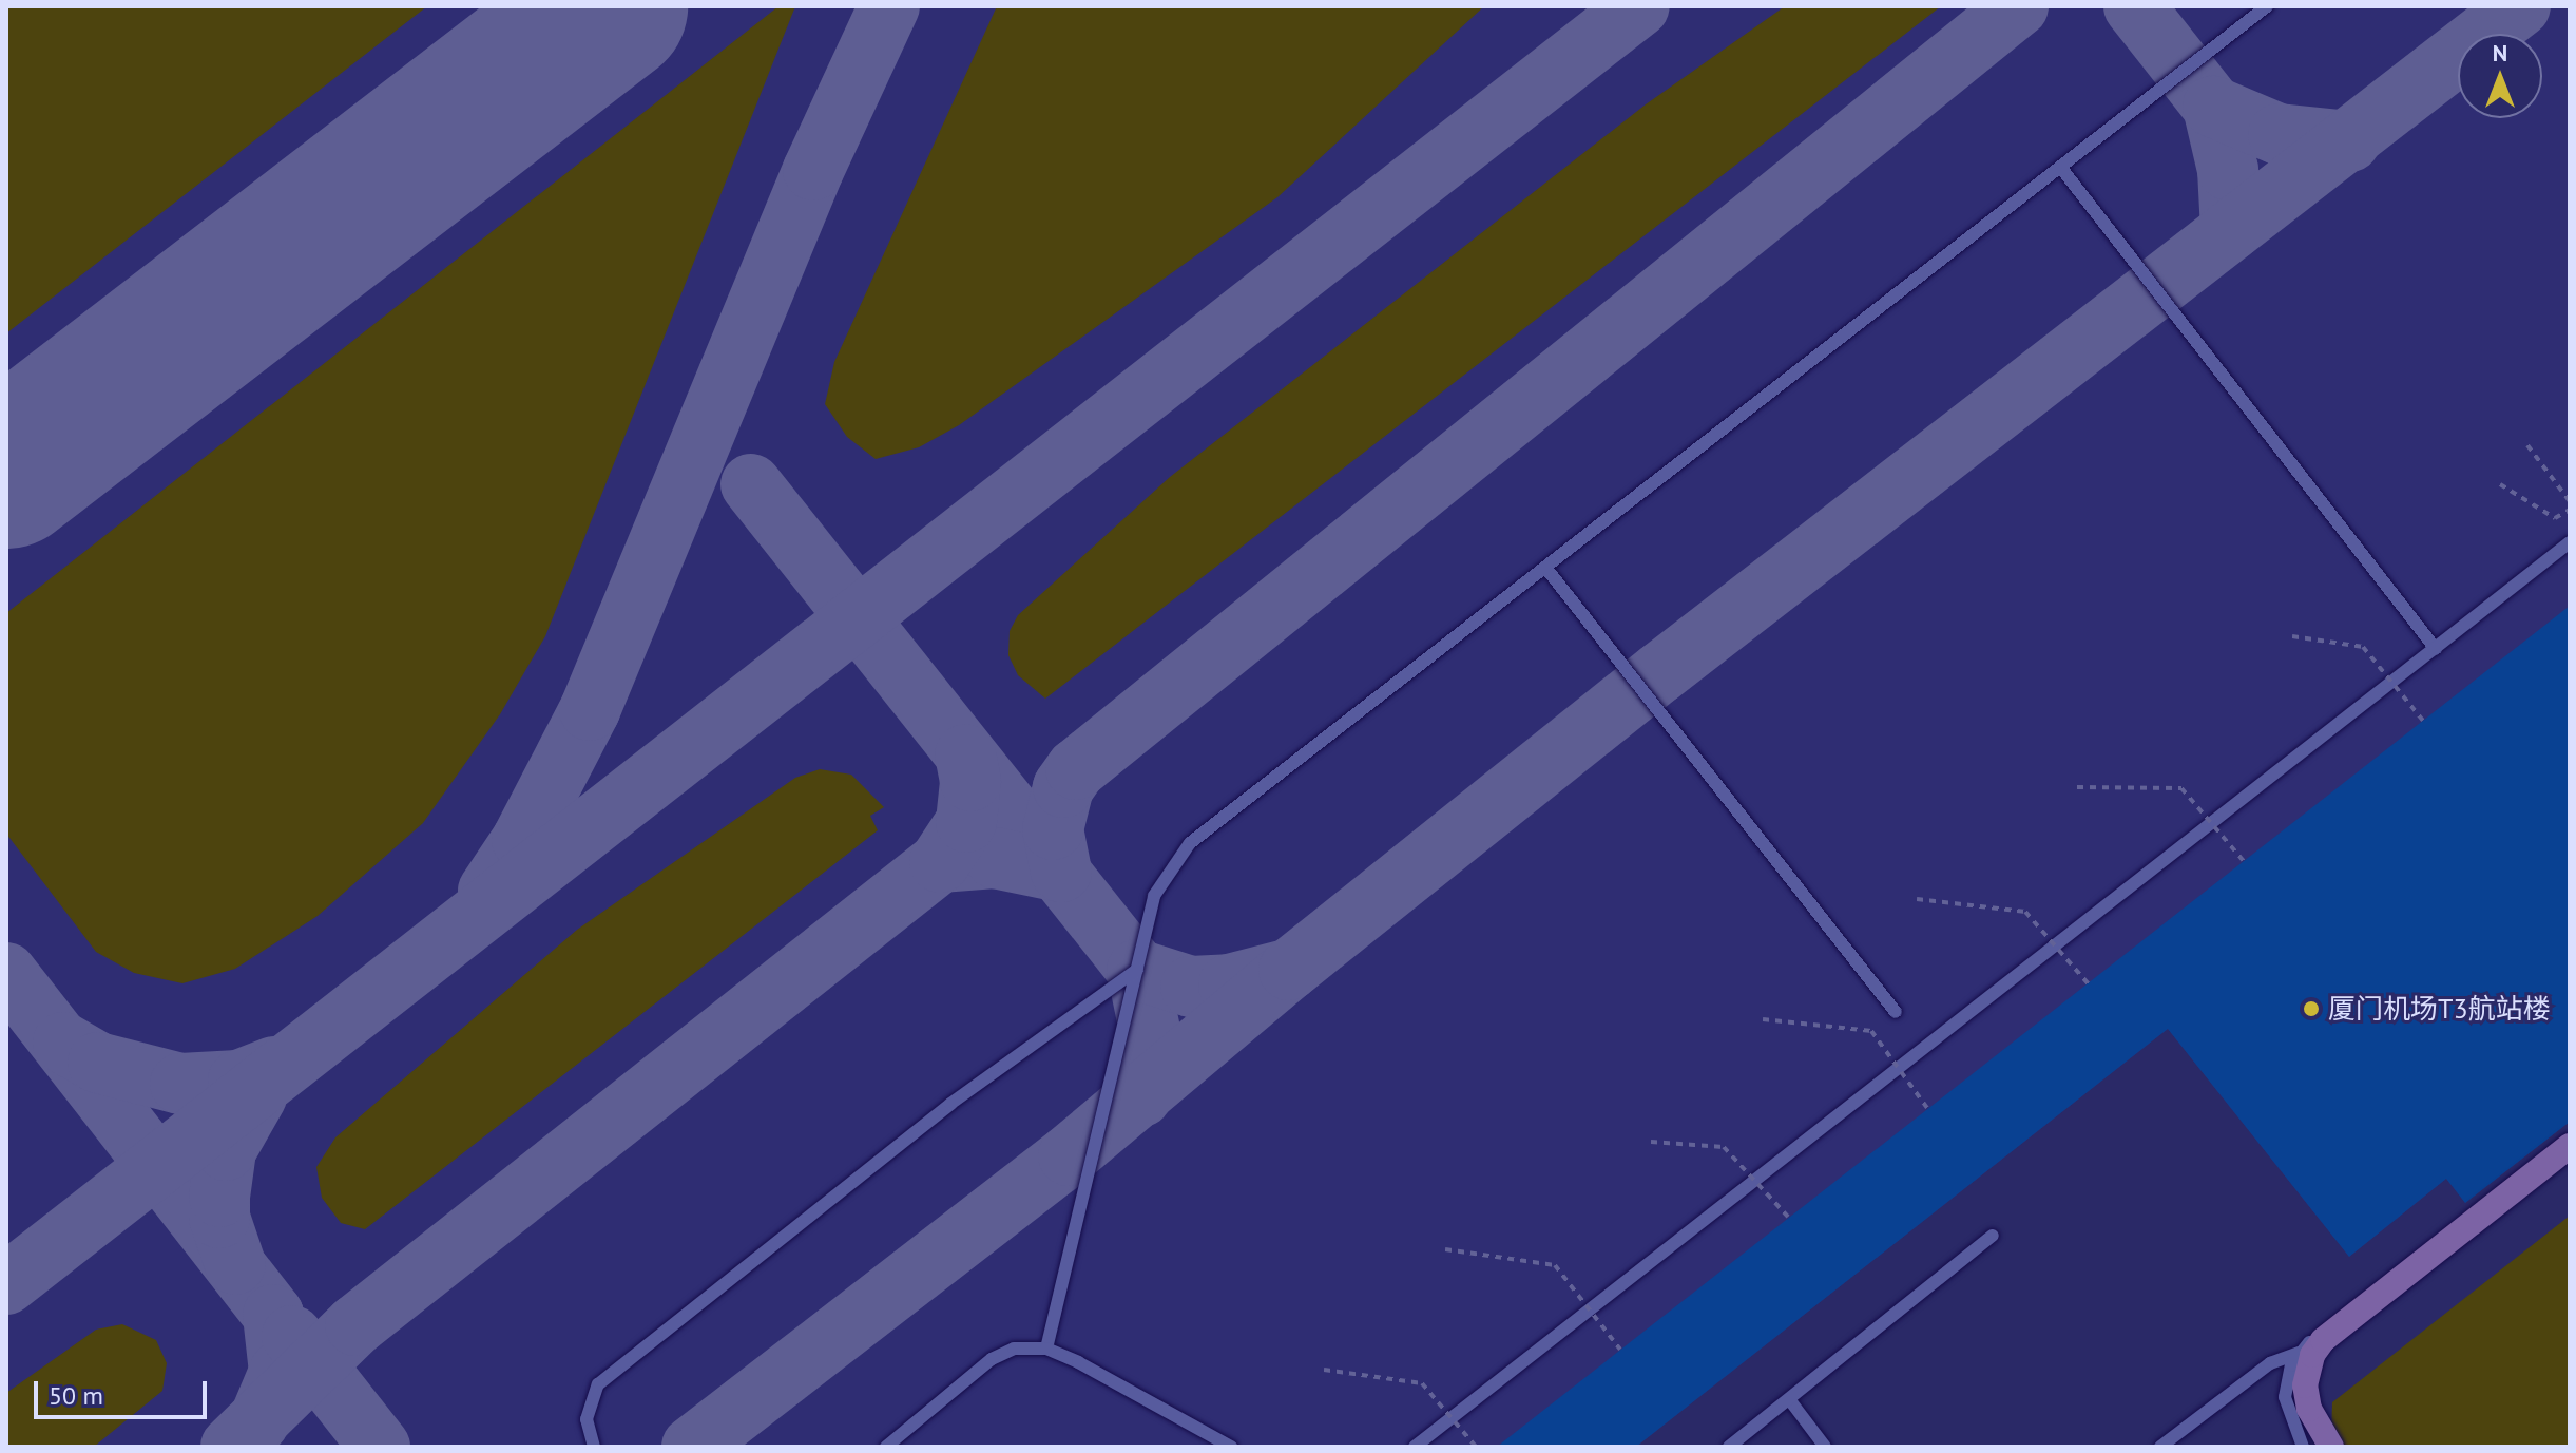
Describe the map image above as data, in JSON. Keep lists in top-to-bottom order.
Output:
{
  "places": ["厦门机场T3航站楼"],
  "scale_bar": "50 m",
  "north": "top"
}
